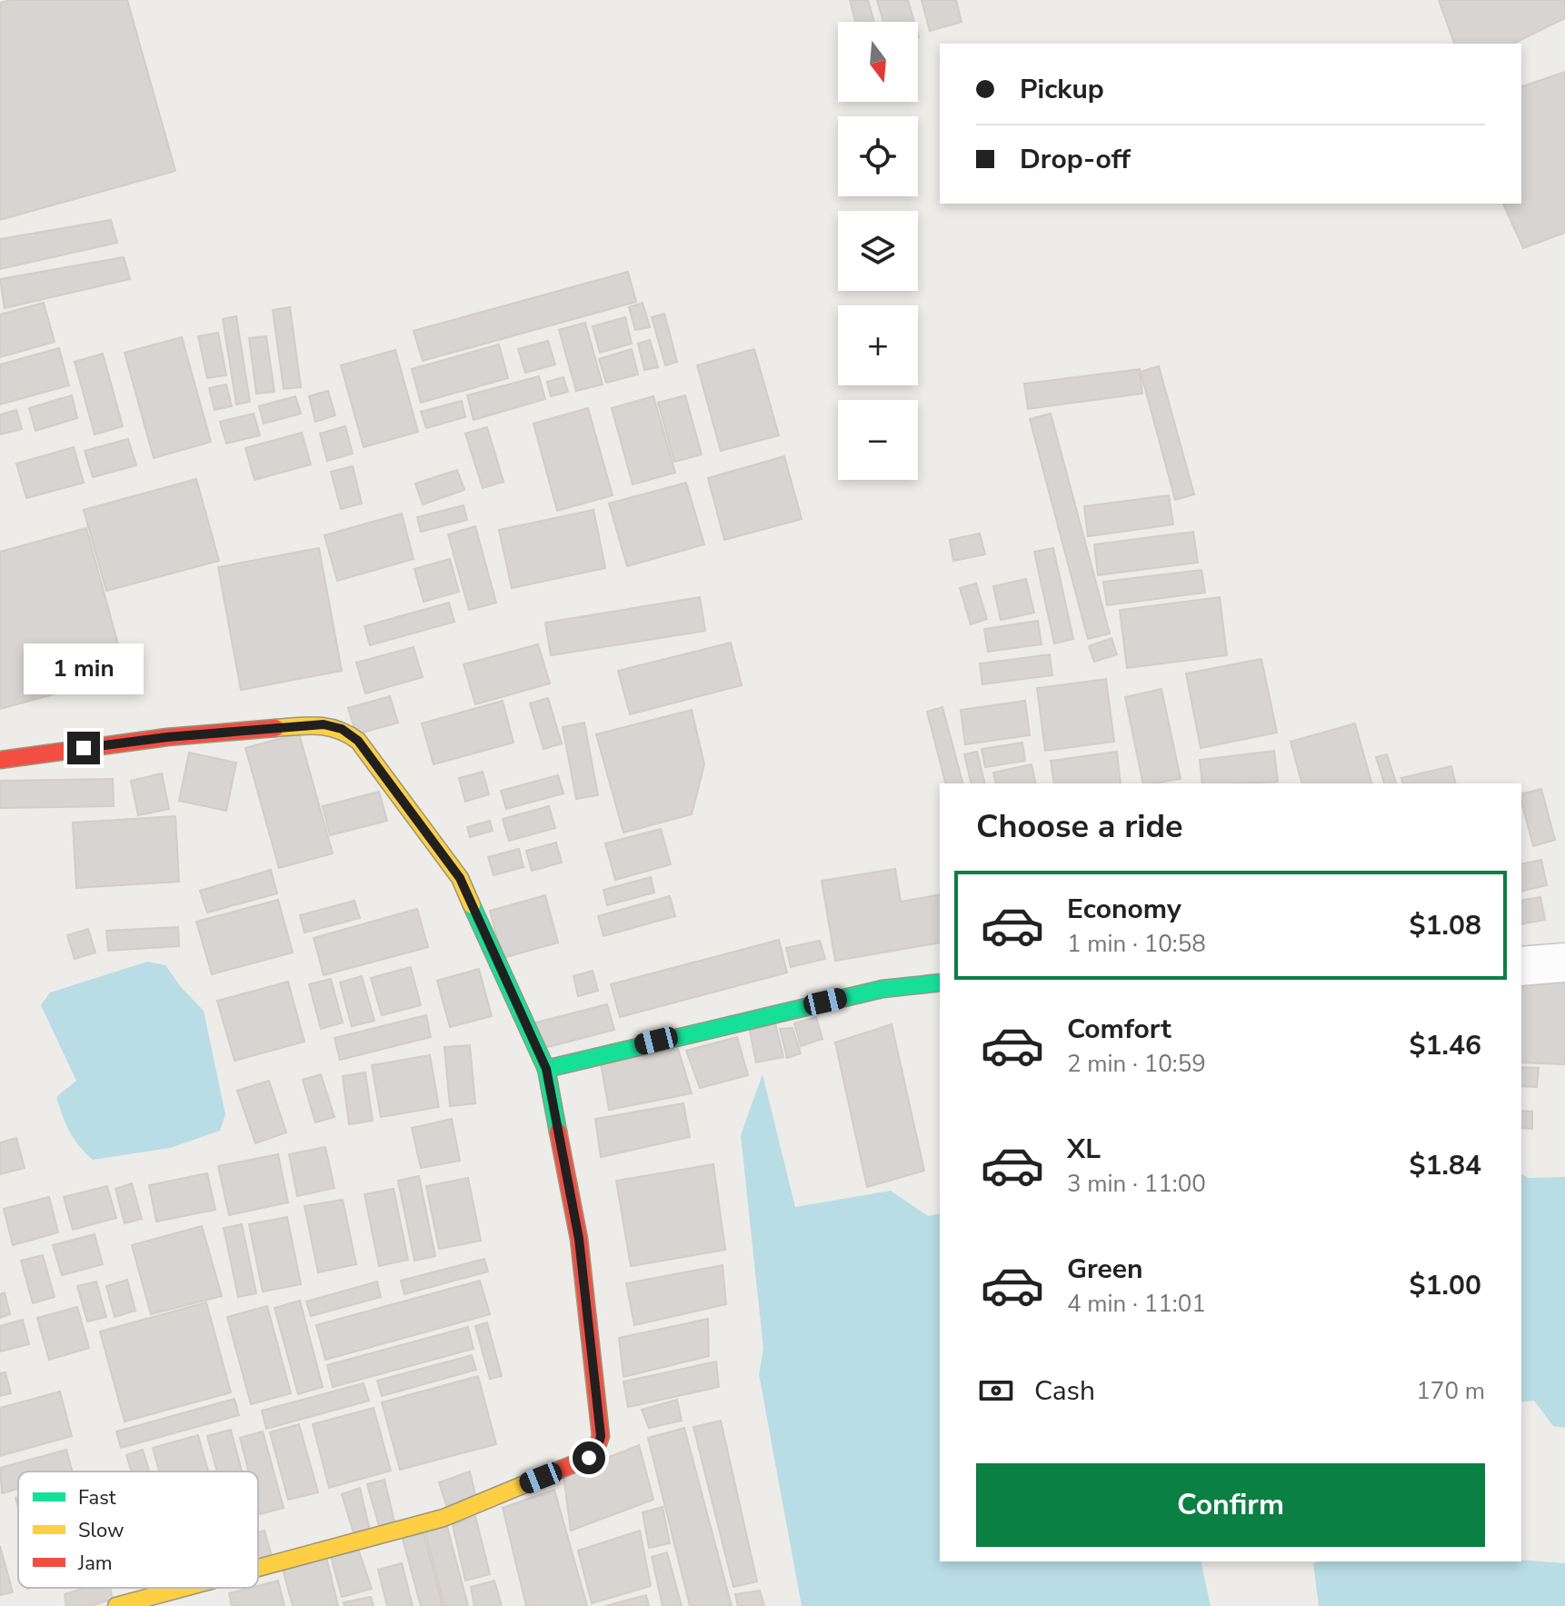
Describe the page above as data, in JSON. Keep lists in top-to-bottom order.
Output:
{
  "legend": ["Fast", "Slow", "Jam"],
  "north": "bottom",
  "page": {
    "map_buttons": ["+", "−"],
    "banner": ["Pickup", "Drop-off"],
    "bubble": "1 min",
    "heading": "Choose a ride",
    "list": [
      {
        "name": "Economy",
        "note": "1 min · 10:58",
        "value": "$1.08"
      },
      {
        "name": "Comfort",
        "note": "2 min · 10:59",
        "value": "$1.46"
      },
      {
        "name": "XL",
        "note": "3 min · 11:00",
        "value": "$1.84"
      },
      {
        "name": "Green",
        "note": "4 min · 11:01",
        "value": "$1.00"
      }
    ],
    "pay": ["Cash", "170 m"],
    "buttons": "Confirm"
  }
}
